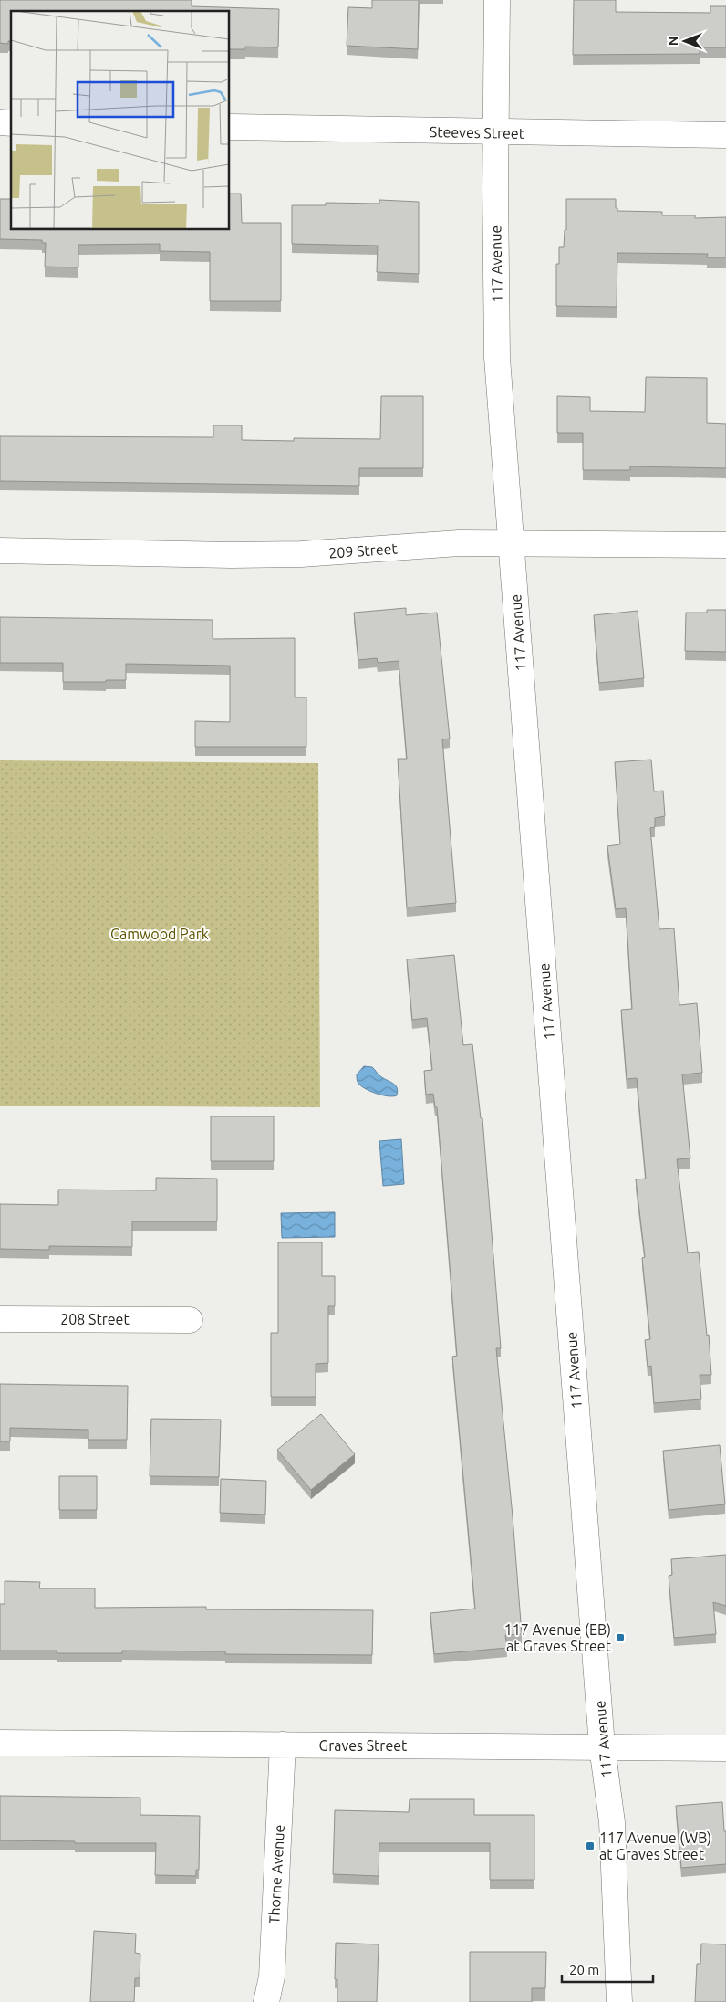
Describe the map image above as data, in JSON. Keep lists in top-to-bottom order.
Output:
{
  "streets": {
    "street": [
      "Steeves Street",
      "117 Avenue",
      "209 Street",
      "208 Street",
      "Graves Street",
      "Thorne Avenue"
    ]
  },
  "crossings": [
    ["Steeves Street", "117 Avenue"],
    ["117 Avenue", "209 Street"],
    ["117 Avenue", "Graves Street"],
    ["Graves Street", "Thorne Avenue"]
  ],
  "parks": ["Camwood Park"],
  "places": {
    "transit": ["117 Avenue (EB) at Graves Street", "117 Avenue (WB) at Graves Street"]
  },
  "scale_bar": "20 m",
  "north": "left"
}
